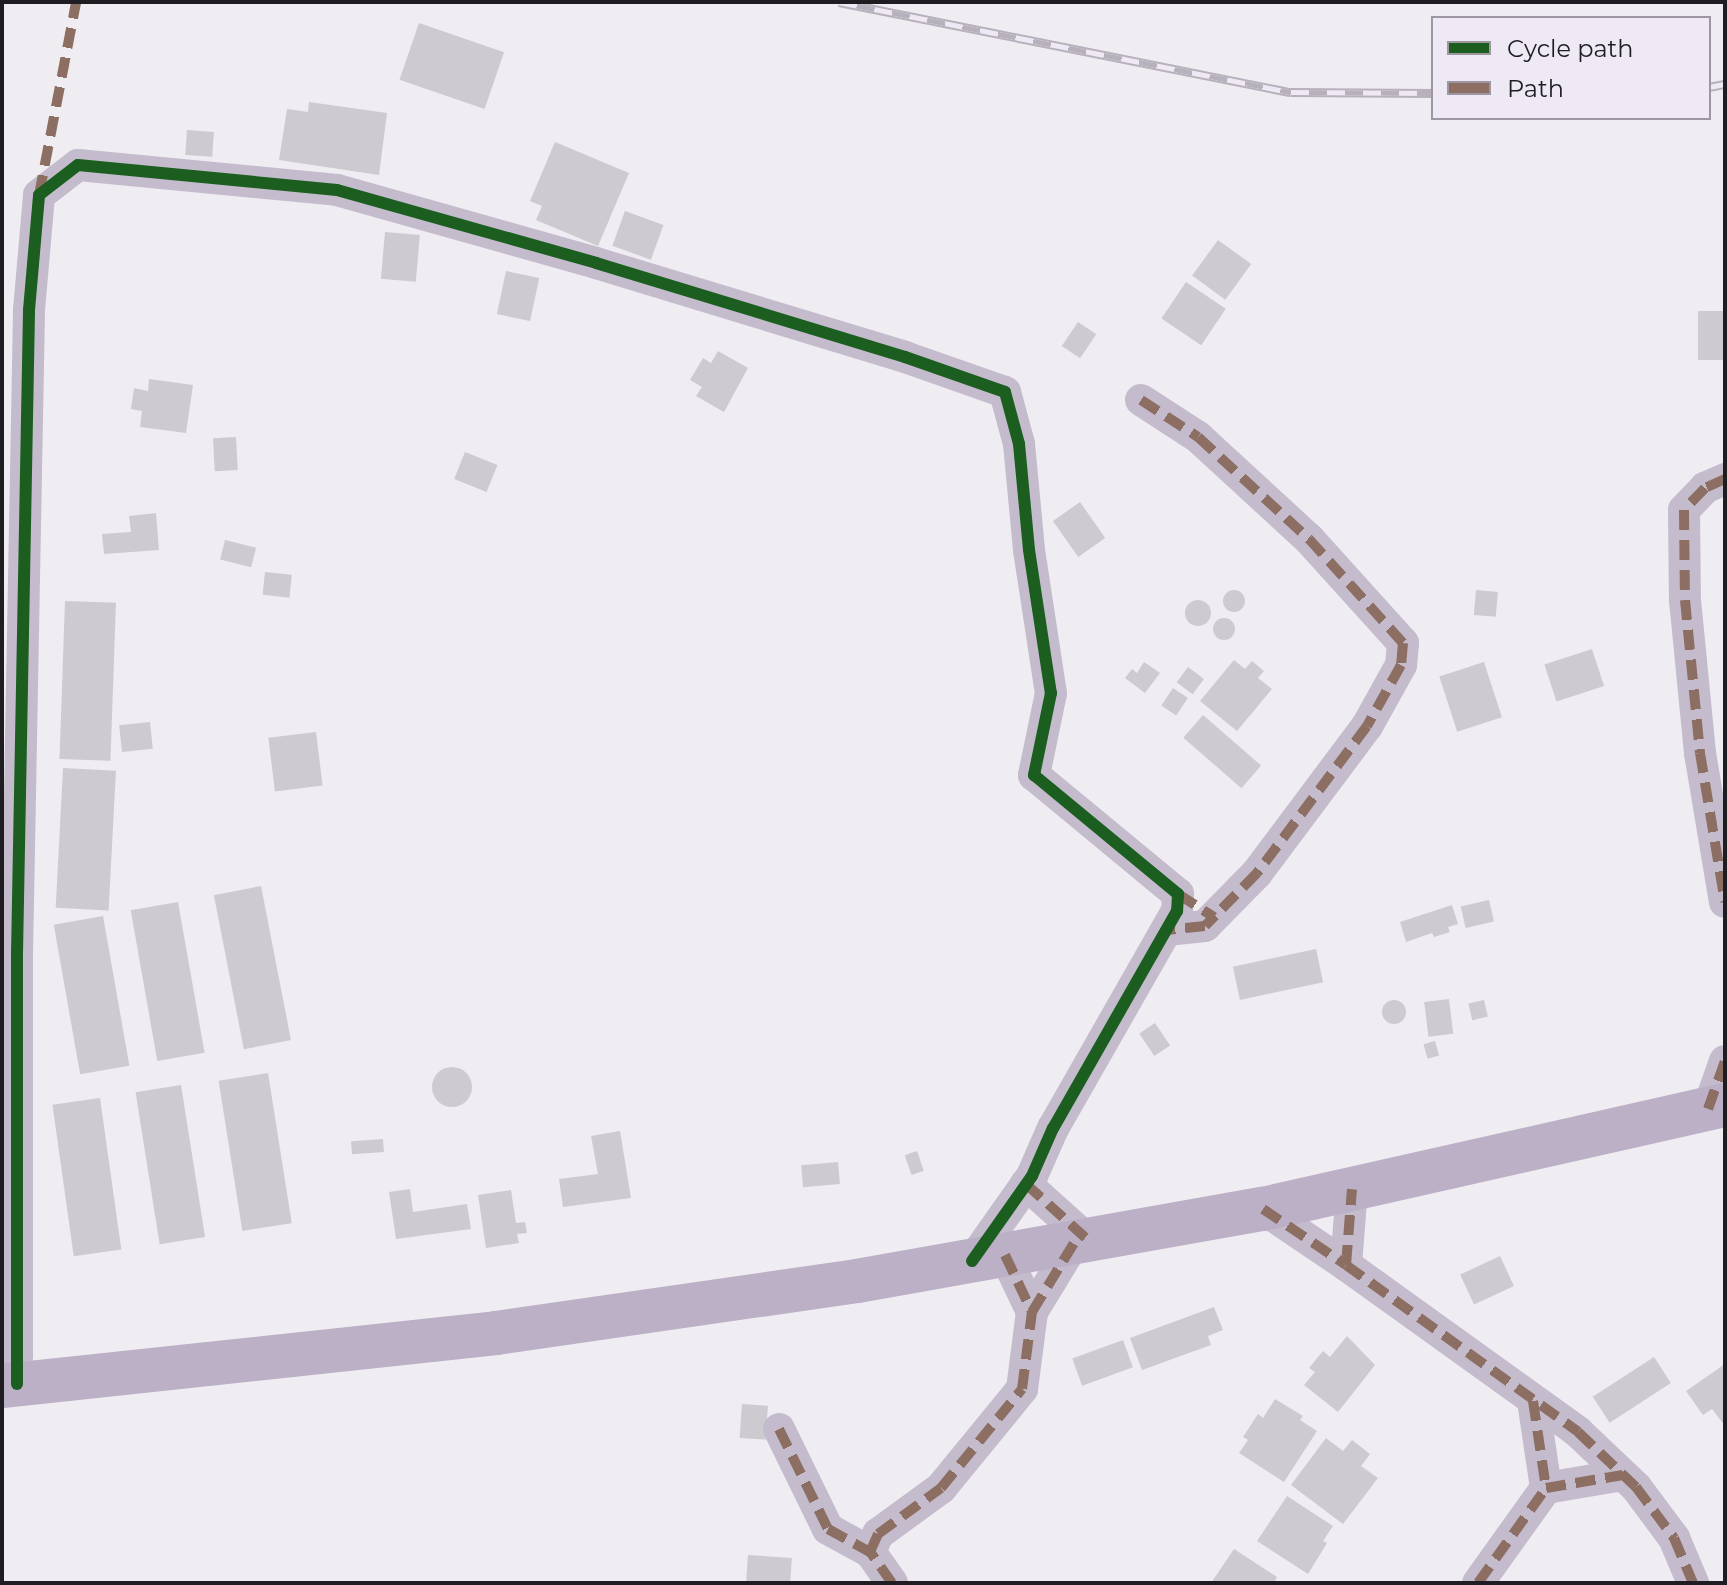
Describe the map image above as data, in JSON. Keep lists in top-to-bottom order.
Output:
{
  "legend": ["Cycle path", "Path"]
}
